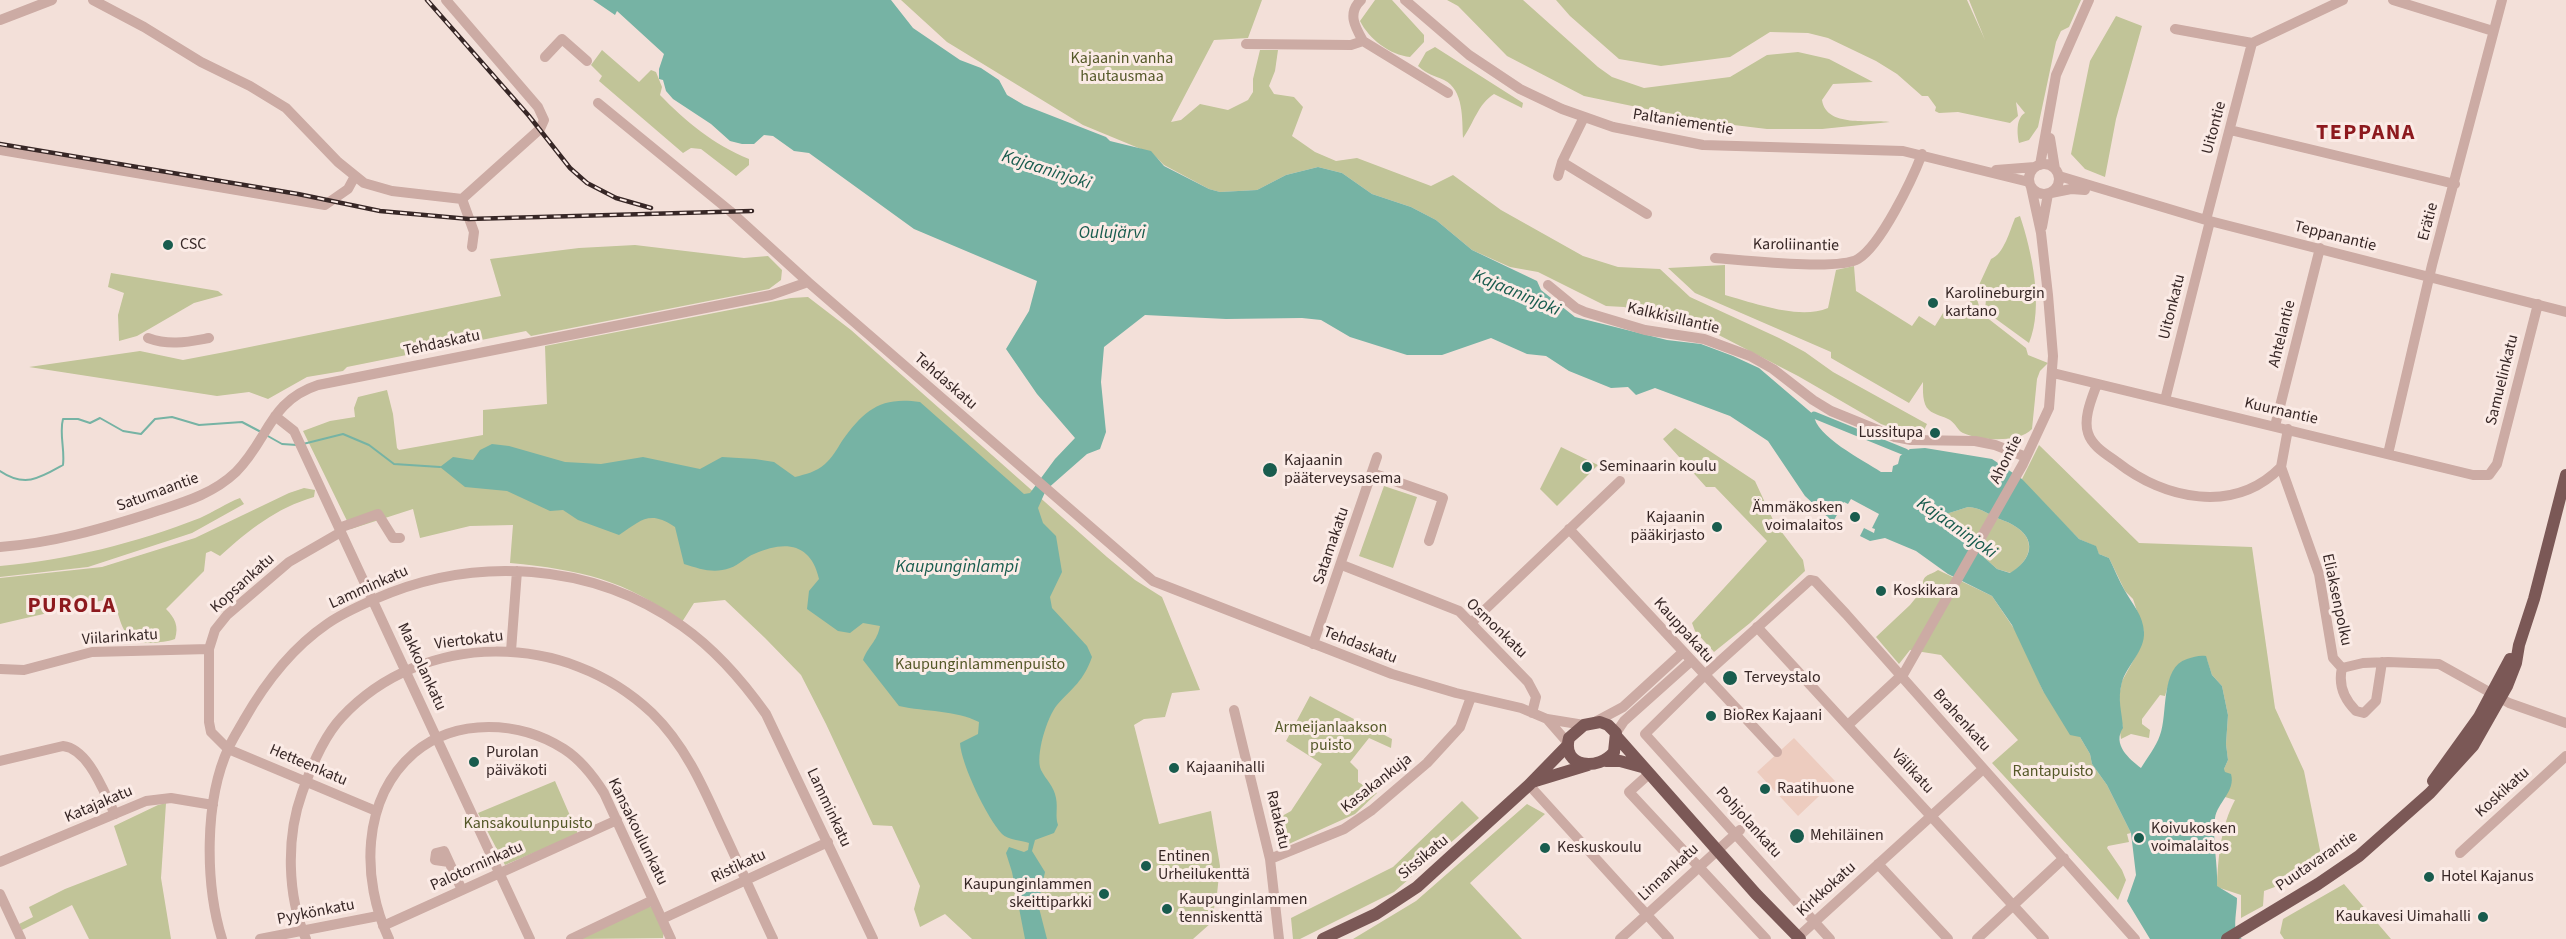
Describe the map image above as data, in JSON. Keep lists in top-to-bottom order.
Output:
{
  "streets": {
    "main road": ["Sissikatu", "Puutavarantie"],
    "street": [
      "Paltaniementie",
      "Uitontie",
      "Erätie",
      "Teppanantie",
      "Karoliinantie",
      "Uitonkatu",
      "Kalkkisillantie",
      "Ahtelantie",
      "Tehdaskatu",
      "Samuelinkatu",
      "Kuurnantie",
      "Ahontie",
      "Satumaantie",
      "Satamakatu",
      "Kopsankatu",
      "Lamminkatu",
      "Eliaksenpolku",
      "Osmonkatu",
      "Kauppakatu",
      "Viilarinkatu",
      "Viertokatu",
      "Makkolankatu",
      "Brahenkatu",
      "Hetteenkatu",
      "Välikatu",
      "Kasakankuja",
      "Koskikatu",
      "Katajakatu",
      "Ratakatu",
      "Pohjolankatu",
      "Kansakoulunkatu",
      "Palotorninkatu",
      "Ristikatu",
      "Linnankatu",
      "Kirkkokatu",
      "Pyykönkatu"
    ]
  },
  "crossings": [
    ["Paltaniementie", "Teppanantie"],
    ["Paltaniementie", "Karoliinantie"],
    ["Paltaniementie", "Ahontie"],
    ["Uitontie", "Teppanantie"],
    ["Uitontie", "Uitonkatu"],
    ["Erätie", "Teppanantie"],
    ["Erätie", "Kuurnantie"],
    ["Teppanantie", "Uitonkatu"],
    ["Teppanantie", "Ahtelantie"],
    ["Teppanantie", "Samuelinkatu"],
    ["Teppanantie", "Ahontie"],
    ["Uitonkatu", "Kuurnantie"],
    ["Kalkkisillantie", "Ahontie"],
    ["Ahtelantie", "Kuurnantie"],
    ["Tehdaskatu", "Satumaantie"],
    ["Tehdaskatu", "Satamakatu"],
    ["Tehdaskatu", "Osmonkatu"],
    ["Tehdaskatu", "Kasakankuja"],
    ["Tehdaskatu", "Sissikatu"],
    ["Samuelinkatu", "Kuurnantie"],
    ["Kuurnantie", "Ahontie"],
    ["Ahontie", "Brahenkatu"],
    ["Satumaantie", "Makkolankatu"],
    ["Satamakatu", "Osmonkatu"],
    ["Kopsankatu", "Lamminkatu"],
    ["Kopsankatu", "Viilarinkatu"],
    ["Kopsankatu", "Makkolankatu"],
    ["Kopsankatu", "Hetteenkatu"],
    ["Lamminkatu", "Makkolankatu"],
    ["Lamminkatu", "Hetteenkatu"],
    ["Lamminkatu", "Katajakatu"],
    ["Lamminkatu", "Ristikatu"],
    ["Kauppakatu", "Pohjolankatu"],
    ["Viertokatu", "Makkolankatu"],
    ["Viertokatu", "Hetteenkatu"],
    ["Viertokatu", "Ristikatu"],
    ["Viertokatu", "Pyykönkatu"],
    ["Makkolankatu", "Kansakoulunkatu"],
    ["Makkolankatu", "Palotorninkatu"],
    ["Brahenkatu", "Välikatu"],
    ["Brahenkatu", "Kirkkokatu"],
    ["Hetteenkatu", "Kansakoulunkatu"],
    ["Välikatu", "Kirkkokatu"],
    ["Kasakankuja", "Ratakatu"],
    ["Pohjolankatu", "Linnankatu"],
    ["Pohjolankatu", "Kirkkokatu"],
    ["Kansakoulunkatu", "Palotorninkatu"],
    ["Kansakoulunkatu", "Ristikatu"],
    ["Kansakoulunkatu", "Pyykönkatu"],
    ["Palotorninkatu", "Pyykönkatu"]
  ],
  "districts": ["TEPPANA", "PUROLA"],
  "water": ["Kajaaninjoki", "Oulujärvi", "Kaupunginlampi"],
  "parks": [
    "Kajaanin vanha hautausmaa",
    "Kaupunginlammenpuisto",
    "Armeijanlaakson puisto",
    "Rantapuisto",
    "Kansakoulunpuisto"
  ],
  "places": [
    "CSC",
    "Karolineburgin kartano",
    "Lussitupa",
    "Seminaarin koulu",
    "Kajaanin pääterveysasema",
    "Ämmäkosken voimalaitos",
    "Kajaanin pääkirjasto",
    "Koskikara",
    "Terveystalo",
    "BioRex Kajaani",
    "Purolan päiväkoti",
    "Kajaanihalli",
    "Raatihuone",
    "Mehiläinen",
    "Koivukosken voimalaitos",
    "Keskuskoulu",
    "Entinen Urheilukenttä",
    "Hotel Kajanus",
    "Kaupunginlammen skeittiparkki",
    "Kaupunginlammen tenniskenttä",
    "Kaukavesi Uimahalli"
  ]
}
